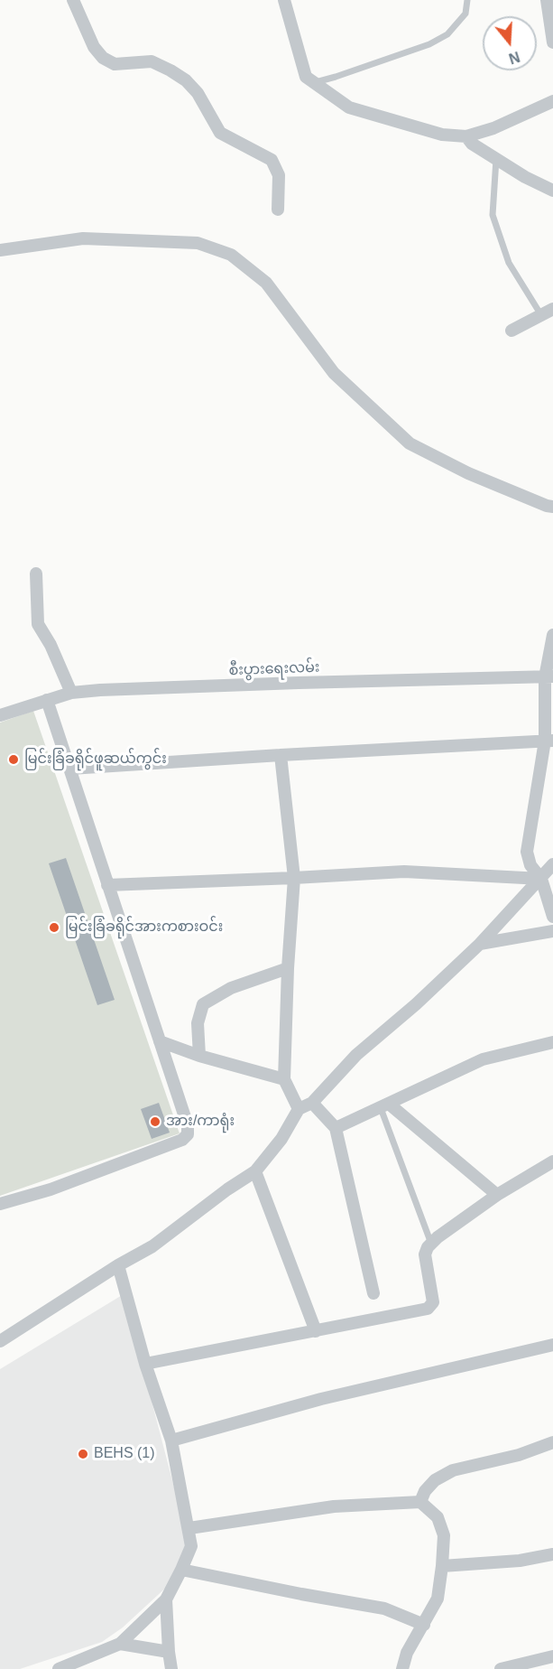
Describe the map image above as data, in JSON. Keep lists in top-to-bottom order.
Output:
{
  "streets": {
    "street": ["စီးပွားရေးလမ်း"]
  },
  "places": [
    "မြင်းခြံခရိုင်ဖူဆယ်ကွင်း",
    "မြင်းခြံခရိုင်အားကစားဝင်း",
    "အား/ကာရုံး",
    "BEHS (1)"
  ],
  "north": "bottom"
}
